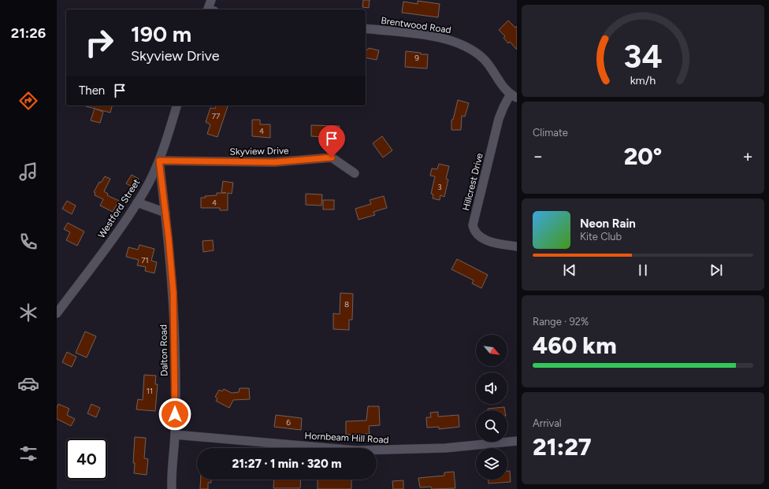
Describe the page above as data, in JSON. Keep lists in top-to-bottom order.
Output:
{
  "streets": {
    "street": [
      "Brentwood Road",
      "Skyview Drive",
      "Hillcrest Drive",
      "Westford Street",
      "Dalton Road",
      "Hornbeam Hill Road"
    ]
  },
  "crossings": [
    ["Brentwood Road", "Hillcrest Drive"],
    ["Skyview Drive", "Westford Street"],
    ["Skyview Drive", "Dalton Road"],
    ["Westford Street", "Dalton Road"],
    ["Dalton Road", "Hornbeam Hill Road"]
  ],
  "house_numbers": [
    "9",
    "77",
    "4",
    "3",
    "4",
    "71",
    "8",
    "11",
    "6"
  ],
  "north": "bottom right",
  "page": {
    "tabs": "21:26",
    "turn": ["190 m", "Skyview Drive"],
    "then": "Then",
    "tile": [
      "Climate",
      ["Range · 92%", "460 km"],
      ["Arrival", "21:27"]
    ],
    "heat": ["−", "20°", "+"],
    "song": ["Neon Rain", "Kite Club"],
    "limit": "40",
    "trip": "21:27 · 1 min · 320 m",
    "gauge": ["34", "km/h"]
  }
}
